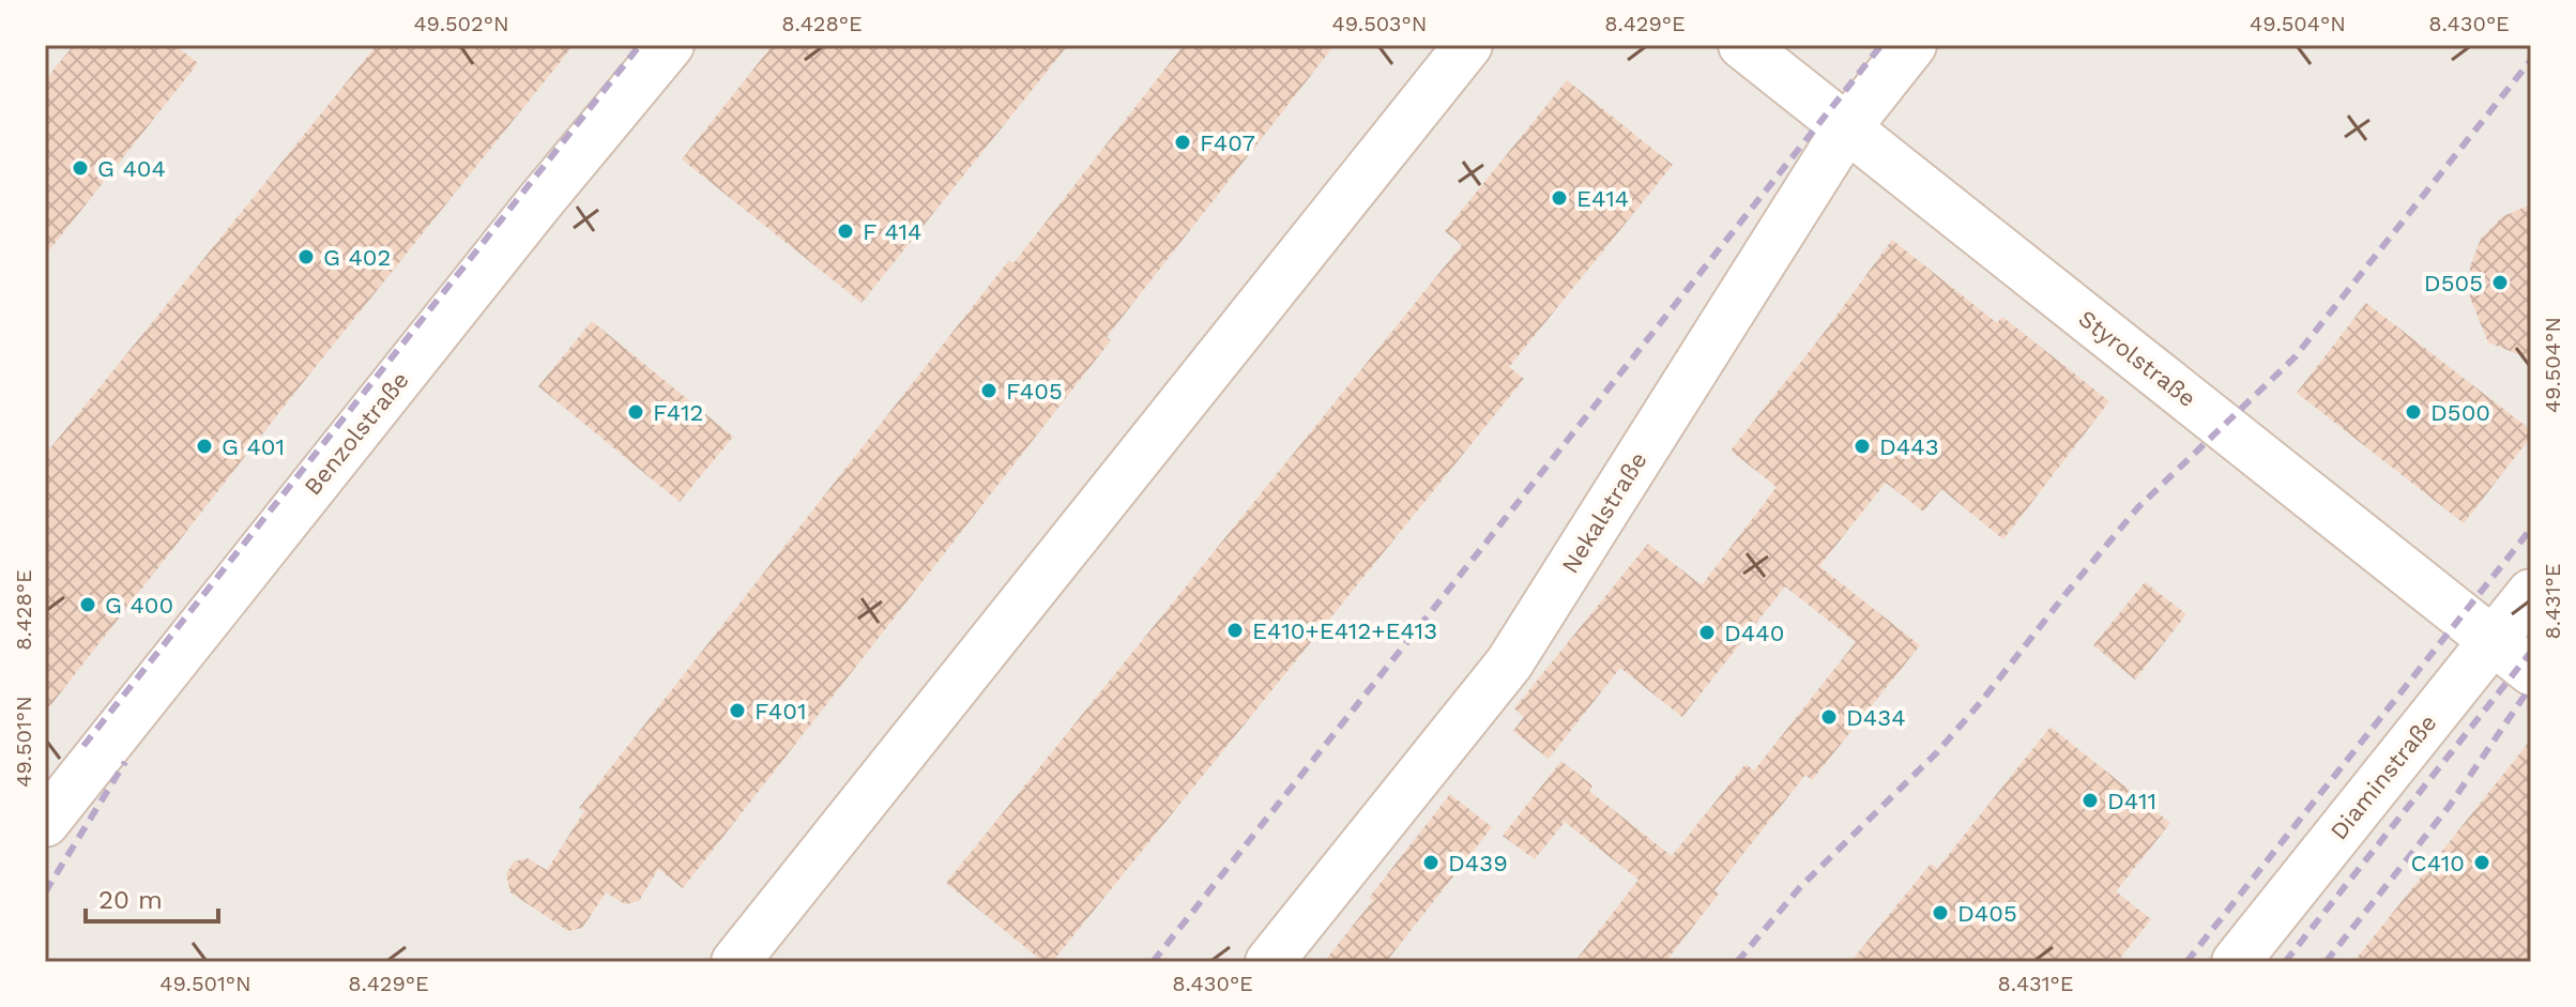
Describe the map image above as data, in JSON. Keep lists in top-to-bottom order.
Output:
{
  "streets": {
    "street": [
      "Styrolstraße",
      "Benzolstraße",
      "Nekalstraße",
      "Diaminstraße"
    ]
  },
  "crossings": [
    ["Styrolstraße", "Nekalstraße"],
    ["Styrolstraße", "Diaminstraße"]
  ],
  "places": [
    "F407",
    "G 404",
    "E414",
    "F 414",
    "G 402",
    "D505",
    "F405",
    "F412",
    "D500",
    "G 401",
    "D443",
    "G 400",
    "E410+E412+E413",
    "D440",
    "F401",
    "D434",
    "D411",
    "D439",
    "C410",
    "D405"
  ],
  "scale_bar": "20 m",
  "coordinates": [
    "49.502°N",
    "8.428°E",
    "49.503°N",
    "8.429°E",
    "49.504°N",
    "8.430°E",
    "8.431°E",
    "49.501°N"
  ]
}
